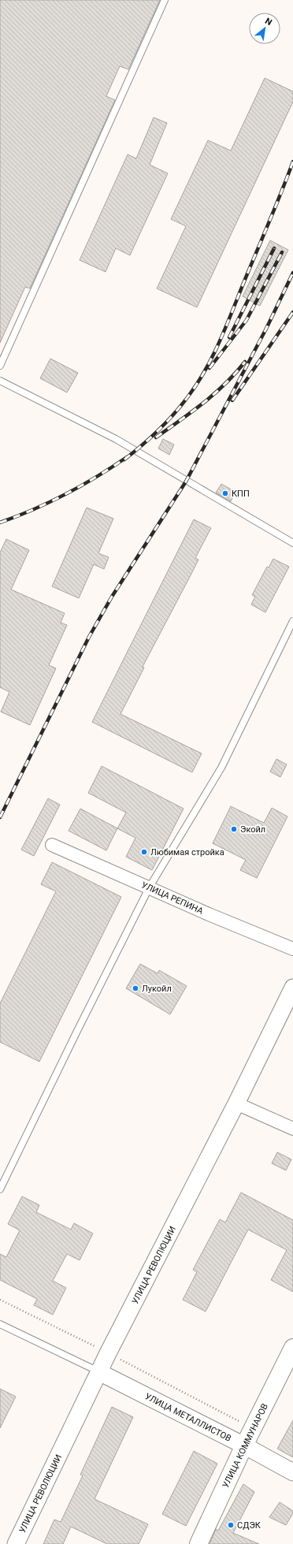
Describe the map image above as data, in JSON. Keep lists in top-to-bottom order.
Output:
{
  "streets": {
    "main road": ["УЛИЦА КОММУНАРОВ"],
    "street": ["УЛИЦА РЕПИНА", "УЛИЦА РЕВОЛЮЦИИ", "УЛИЦА МЕТАЛЛИСТОВ"]
  },
  "crossings": [
    ["УЛИЦА РЕВОЛЮЦИИ", "УЛИЦА МЕТАЛЛИСТОВ"],
    ["УЛИЦА МЕТАЛЛИСТОВ", "УЛИЦА КОММУНАРОВ"]
  ],
  "places": [
    "КПП",
    "Экойл",
    "Любимая стройка",
    "Лукойл",
    "СДЭК"
  ],
  "north": "top right"
}
